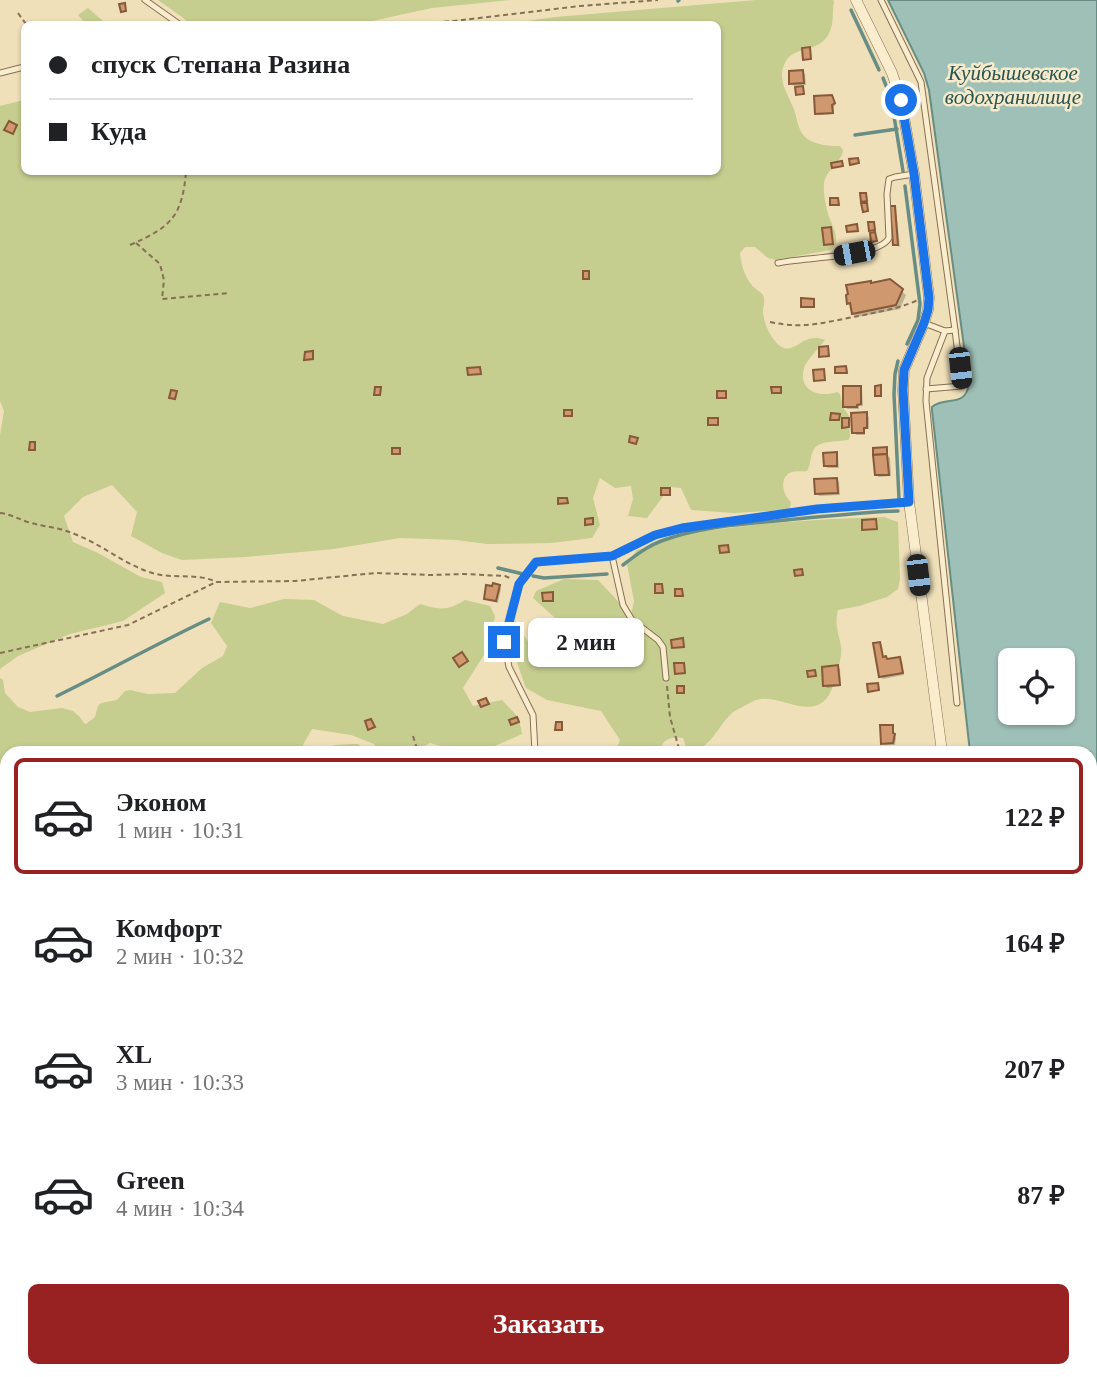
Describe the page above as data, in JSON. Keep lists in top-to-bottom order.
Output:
{
  "water": ["Куйбышевское водохранилище"],
  "page": {
    "banner": ["спуск Степана Разина", "Куда"],
    "bubble": "2 мин",
    "list": [
      {
        "name": "Эконом",
        "note": "1 мин · 10:31",
        "value": "122 ₽"
      },
      {
        "name": "Комфорт",
        "note": "2 мин · 10:32",
        "value": "164 ₽"
      },
      {
        "name": "XL",
        "note": "3 мин · 10:33",
        "value": "207 ₽"
      },
      {
        "name": "Green",
        "note": "4 мин · 10:34",
        "value": "87 ₽"
      }
    ],
    "buttons": "Заказать"
  }
}
